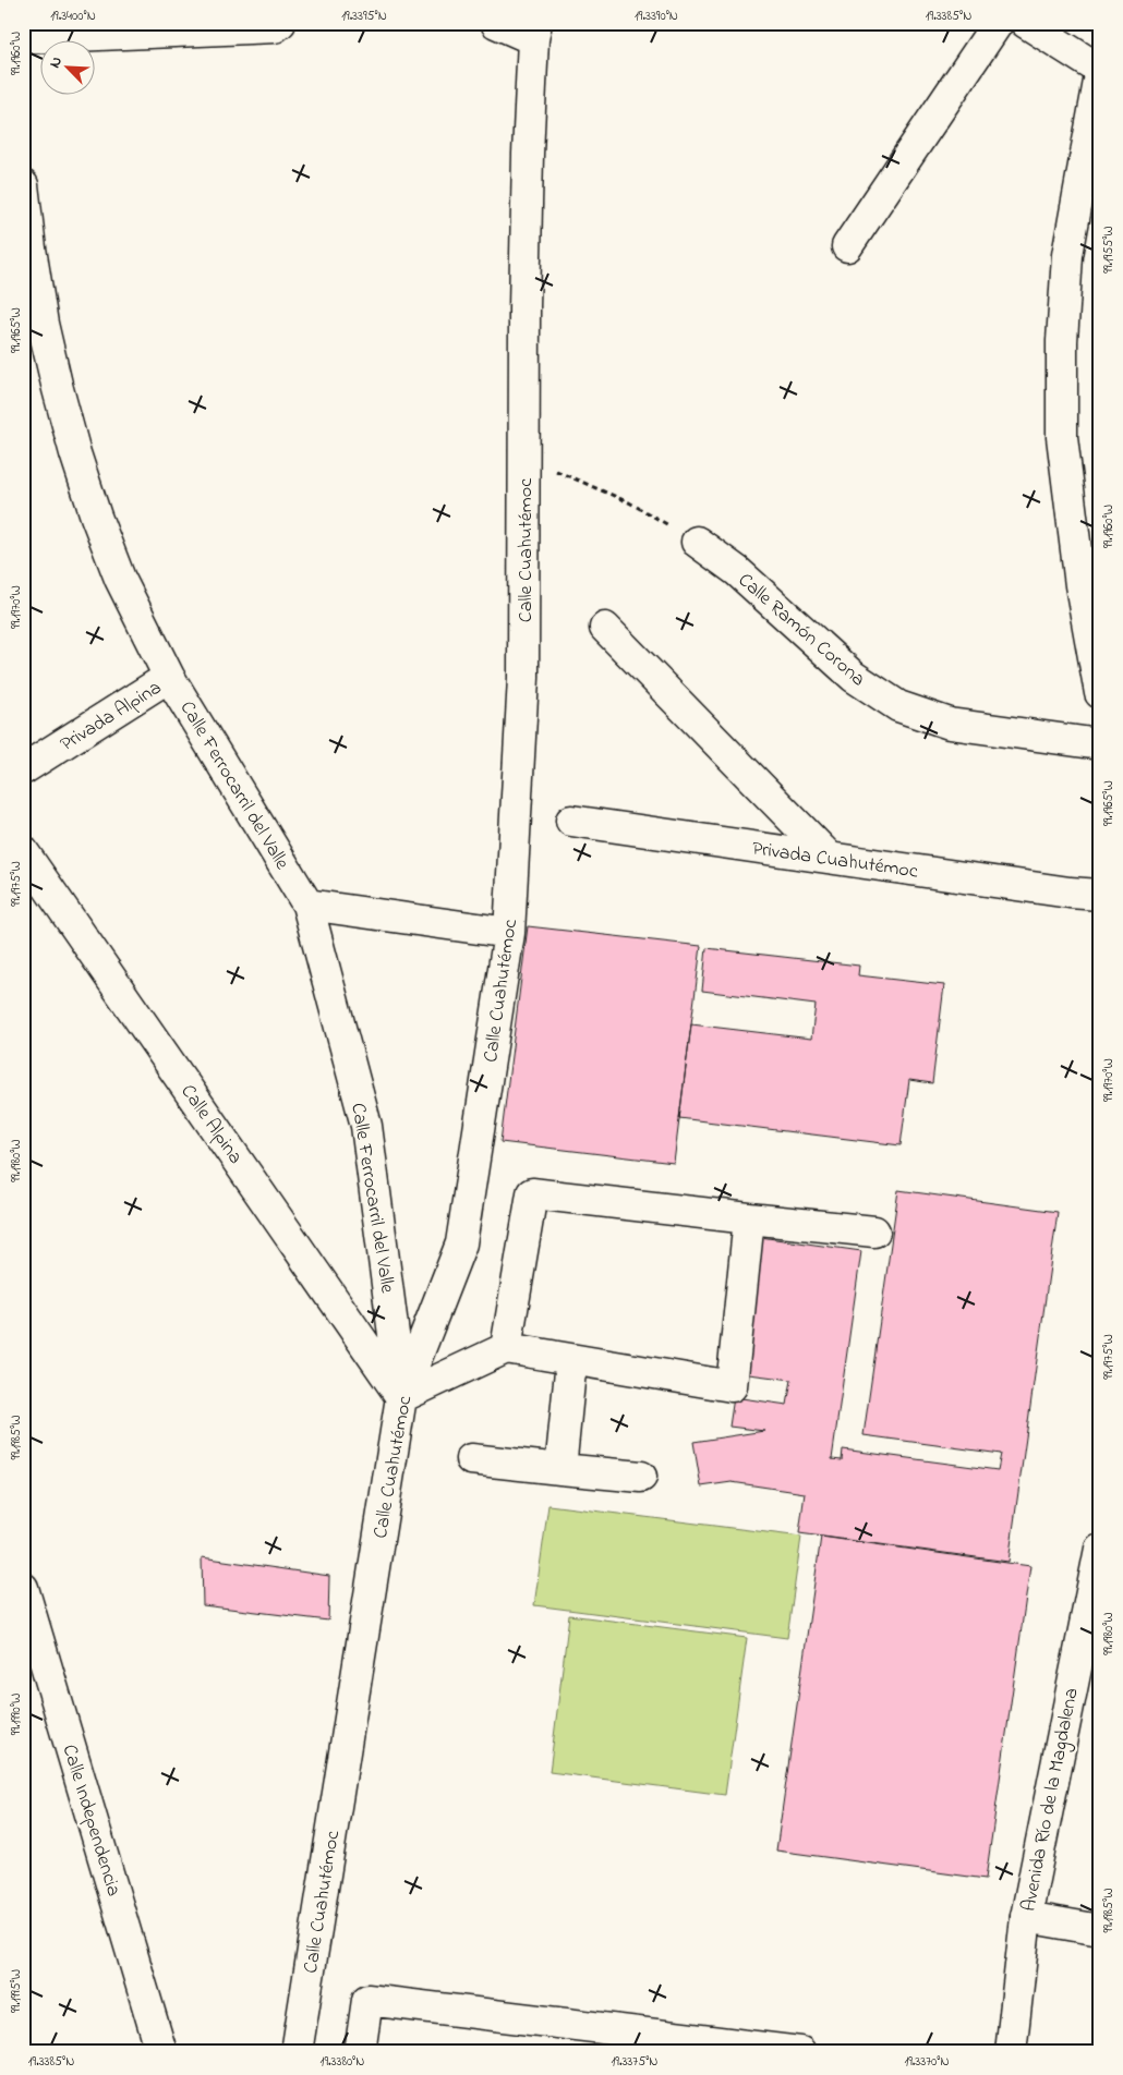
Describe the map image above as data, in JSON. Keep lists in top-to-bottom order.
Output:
{
  "streets": {
    "street": [
      "Calle Cuahutémoc",
      "Calle Ramón Corona",
      "Privada Alpina",
      "Calle Ferrocarril del Valle",
      "Privada Cuahutémoc",
      "Calle Alpina",
      "Avenida Río de la Magdalena",
      "Calle Independencia"
    ]
  },
  "crossings": [
    ["Calle Cuahutémoc", "Calle Ferrocarril del Valle"],
    ["Calle Cuahutémoc", "Calle Alpina"],
    ["Privada Alpina", "Calle Ferrocarril del Valle"],
    ["Calle Ferrocarril del Valle", "Calle Alpina"]
  ],
  "north": "top left",
  "coordinates": [
    "19.3400°N",
    "19.3395°N",
    "19.3390°N",
    "19.3385°N",
    "99.1960°W",
    "99.1955°W",
    "99.1965°W",
    "99.1970°W",
    "99.1975°W",
    "99.1980°W",
    "99.1985°W",
    "99.1990°W",
    "99.1995°W",
    "19.3380°N",
    "19.3375°N",
    "19.3370°N"
  ]
}
